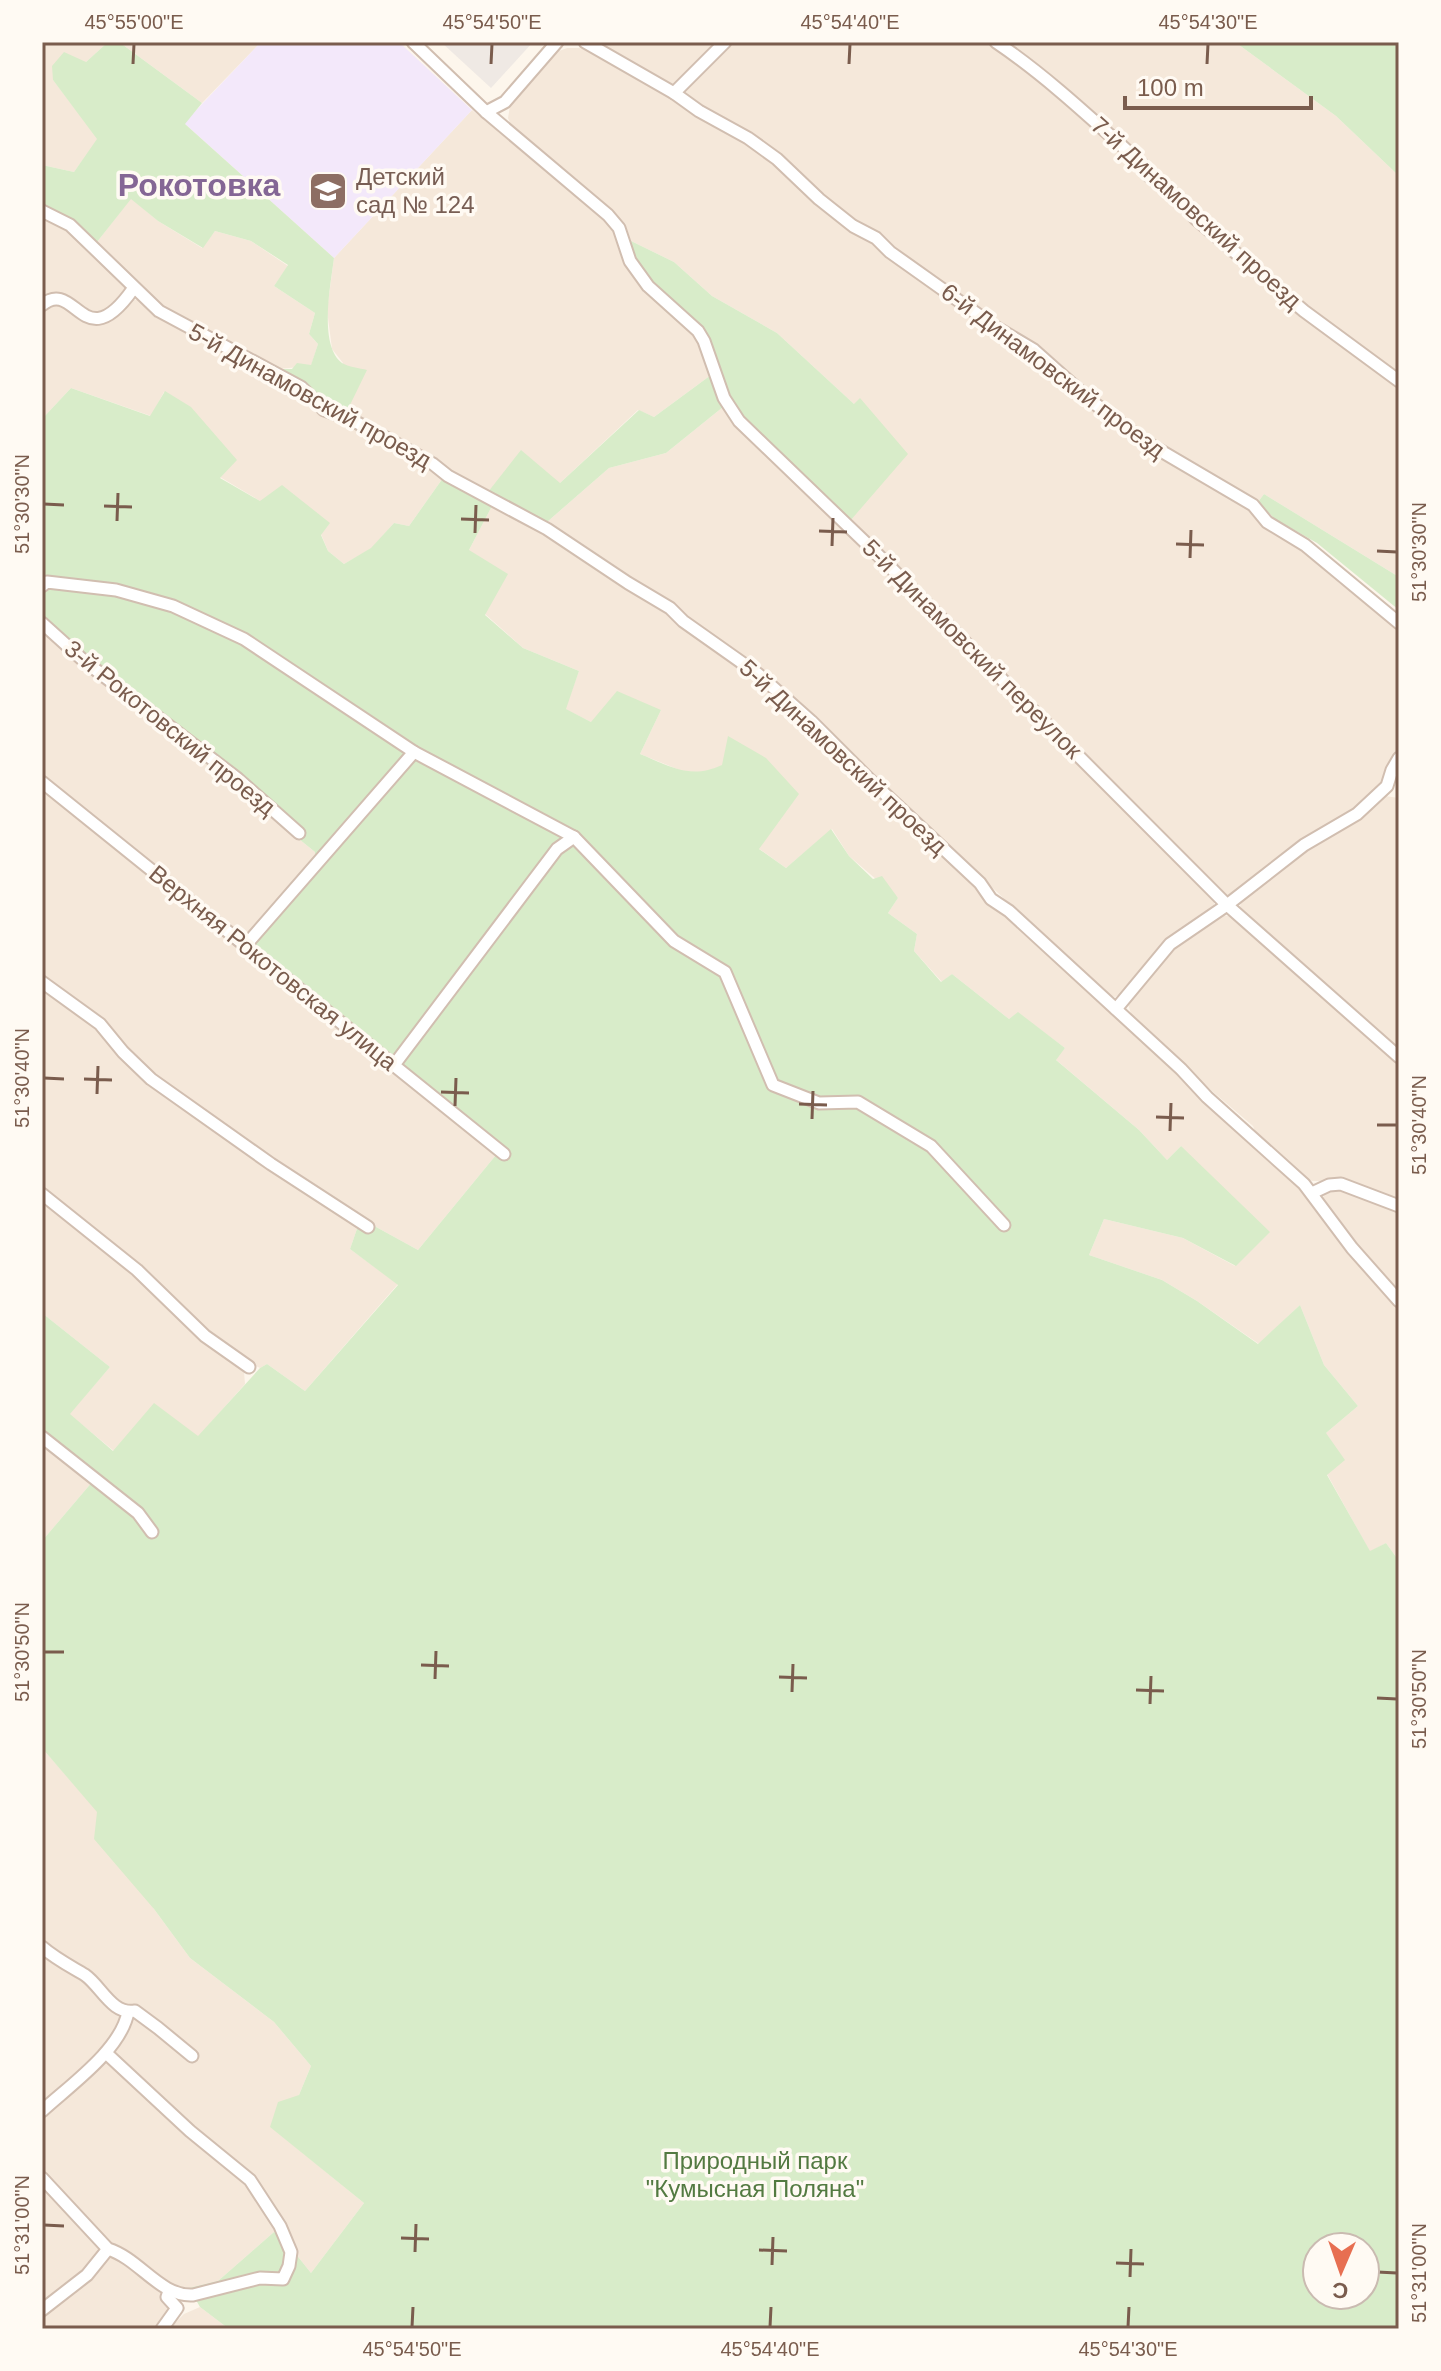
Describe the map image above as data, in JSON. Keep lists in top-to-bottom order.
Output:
{
  "streets": {
    "street": [
      "7-й Динамовский проезд",
      "6-й Динамовский проезд",
      "5-й Динамовский проезд",
      "5-й Динамовский переулок",
      "3-й Рокотовский проезд",
      "Верхняя Рокотовская улица"
    ]
  },
  "districts": ["Рокотовка"],
  "parks": ["Природный парк \"Кумысная Поляна\""],
  "places": {
    "school or university": ["Детский сад № 124"]
  },
  "scale_bar": "100 m",
  "north": "bottom",
  "coordinates": [
    "45°55'00\"E",
    "45°54'50\"E",
    "45°54'40\"E",
    "45°54'30\"E",
    "51°30'30\"N",
    "51°30'40\"N",
    "51°30'50\"N",
    "51°31'00\"N"
  ]
}
